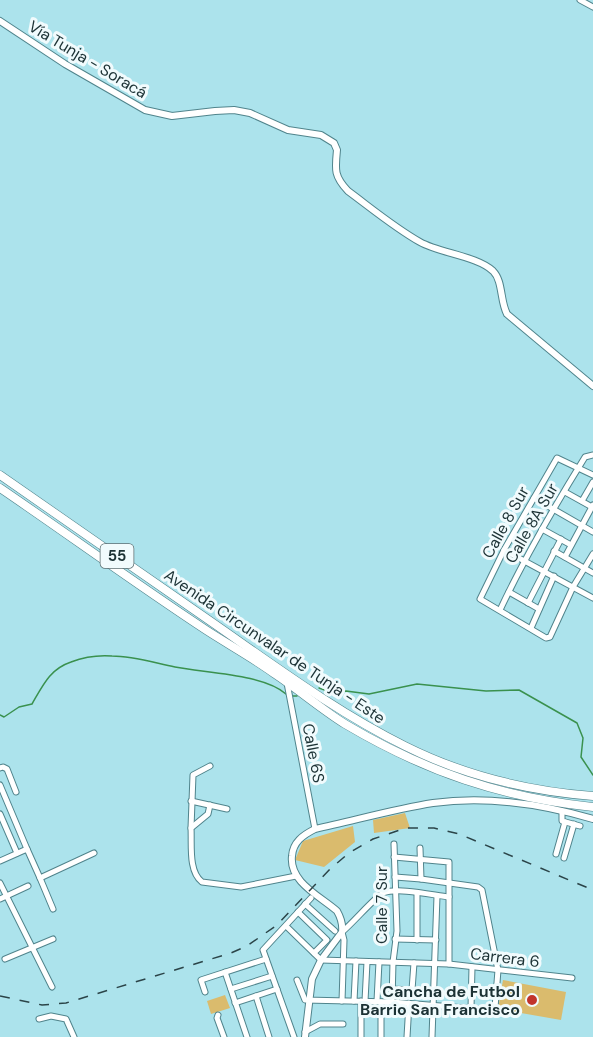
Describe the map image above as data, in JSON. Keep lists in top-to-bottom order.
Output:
{
  "streets": {
    "highway": ["55", "Avenida Circunvalar de Tunja - Este"],
    "main road": ["Vía Tunja - Soracá"],
    "street": [
      "Calle 8 Sur",
      "Calle 8A Sur",
      "Calle 6S",
      "Calle 7 Sur",
      "Carrera 6"
    ]
  },
  "crossings": [
    ["Calle 8 Sur", "Calle 8A Sur"],
    ["Avenida Circunvalar de Tunja - Este", "Calle 6S"],
    ["Calle 7 Sur", "Carrera 6"]
  ],
  "places": ["Cancha de Futbol Barrio San Francisco"]
}
